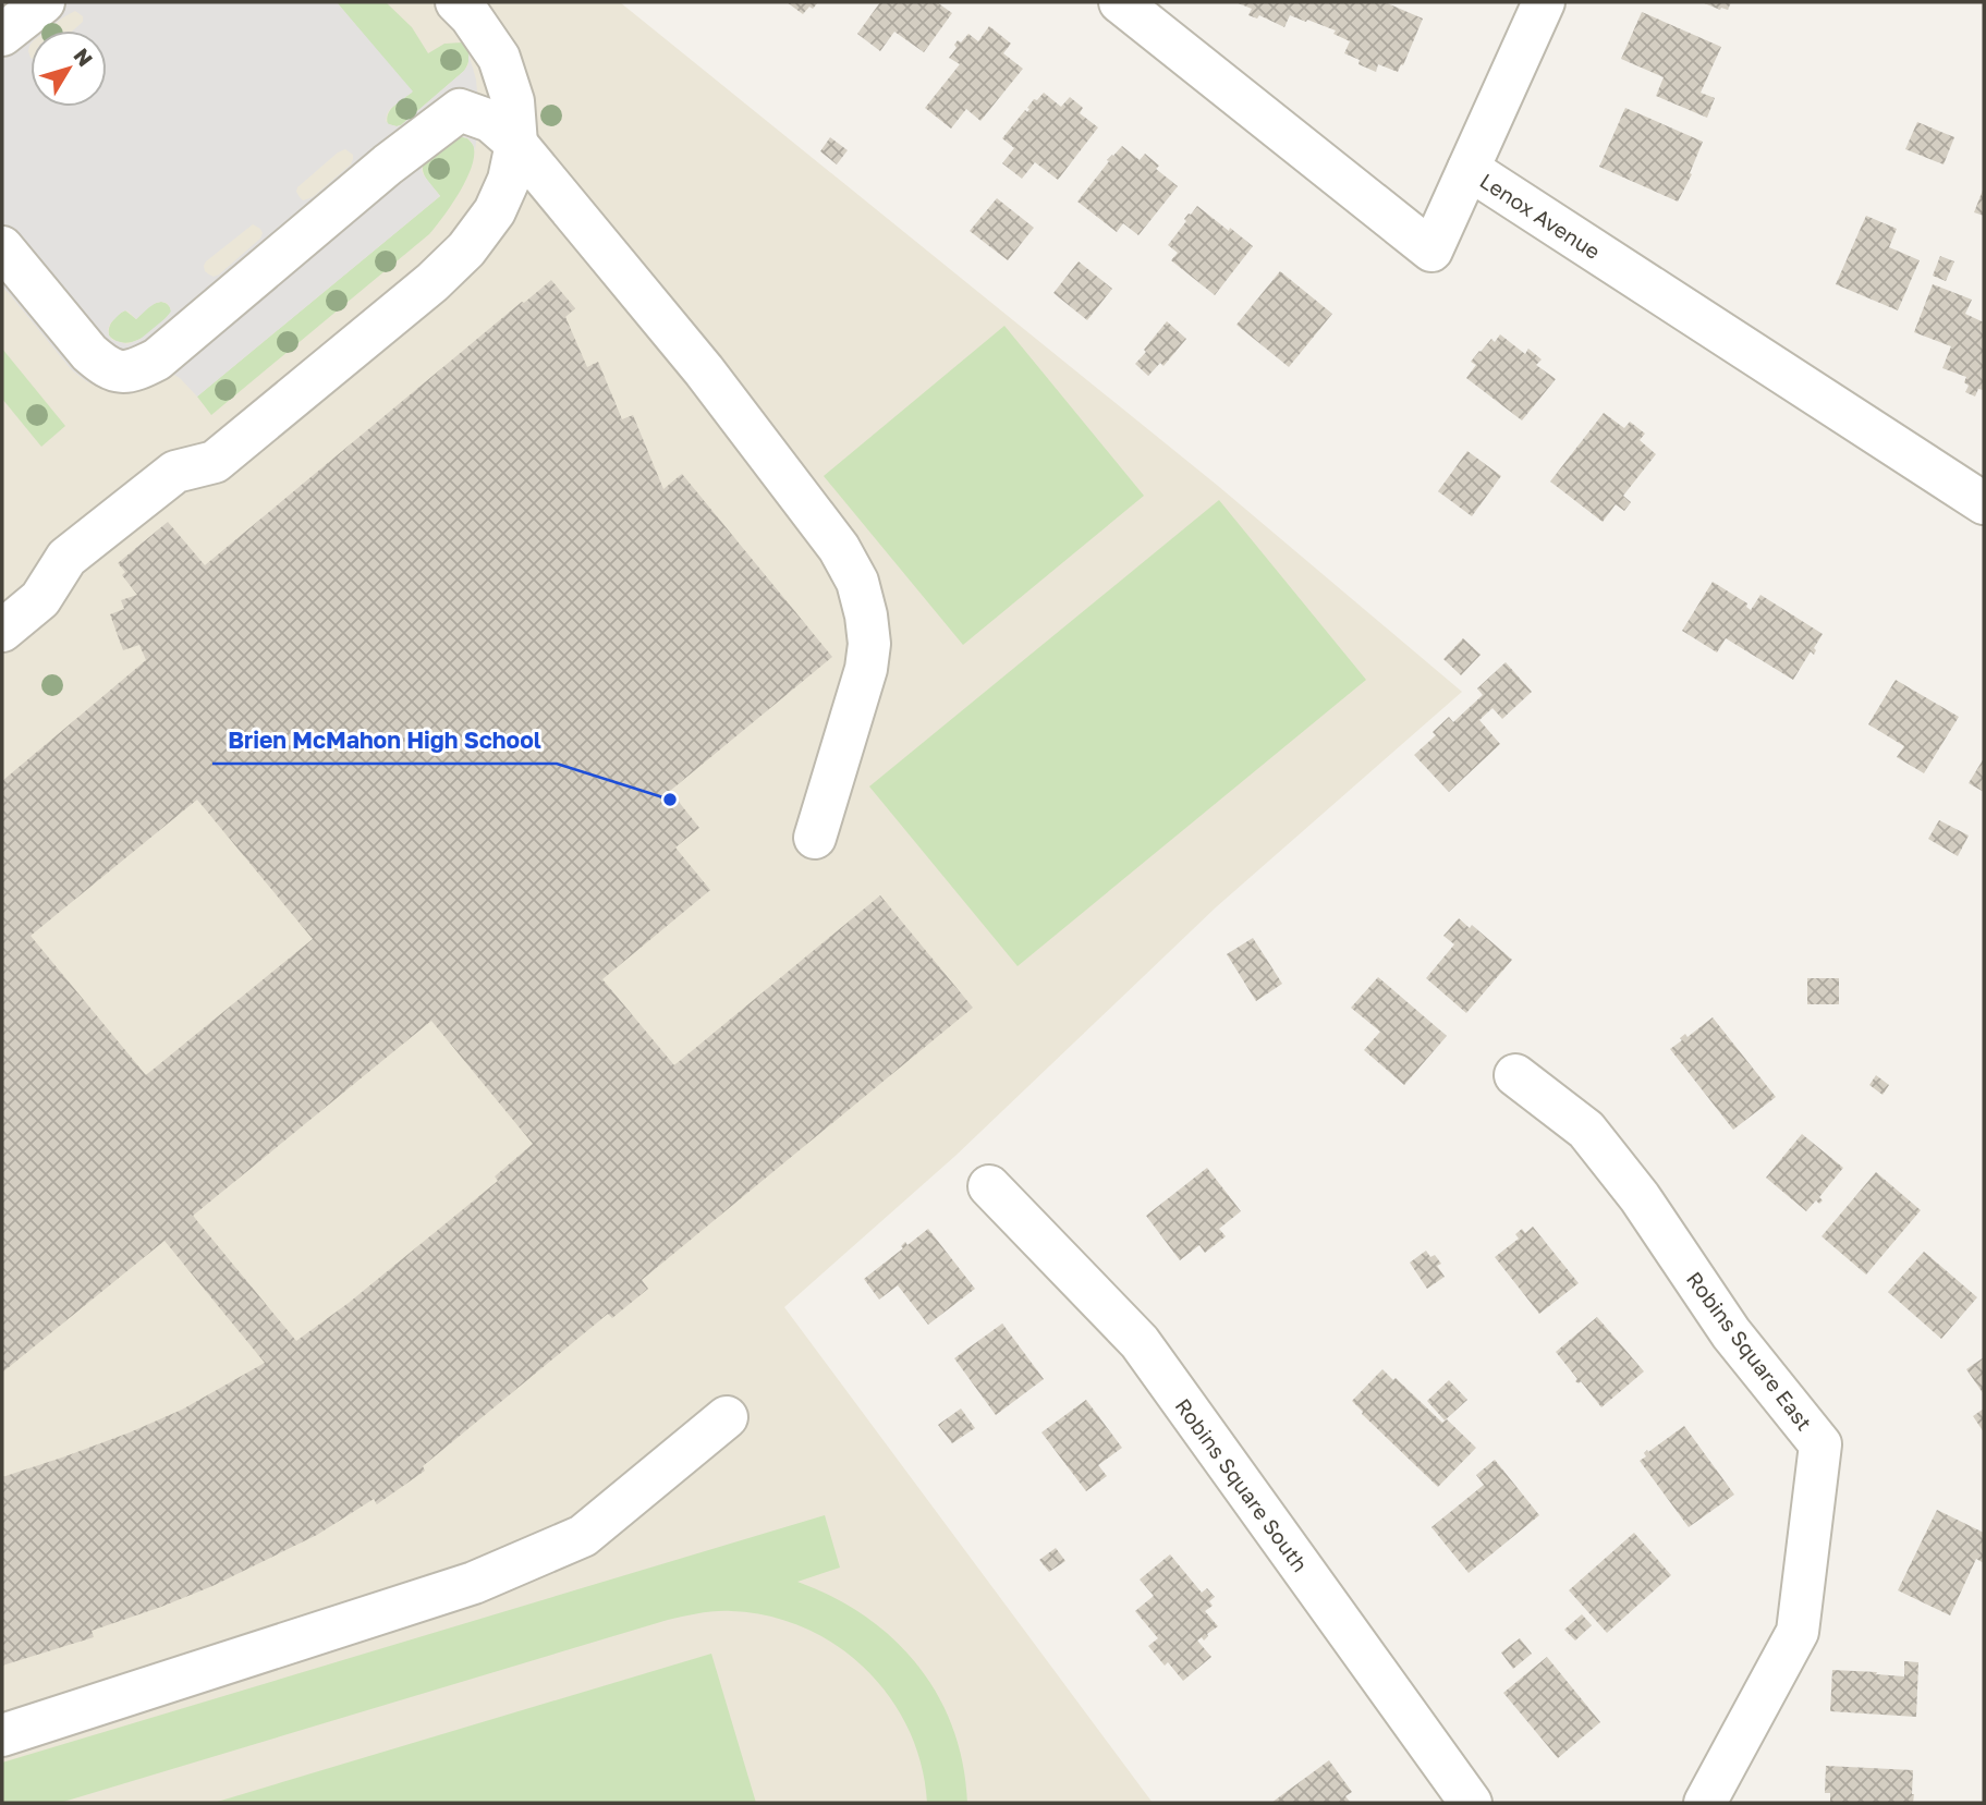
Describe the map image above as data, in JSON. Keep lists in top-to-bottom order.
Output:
{
  "streets": {
    "street": ["Lenox Avenue", "Robins Square East", "Robins Square South"]
  },
  "places": ["Brien McMahon High School"],
  "north": "top right"
}
